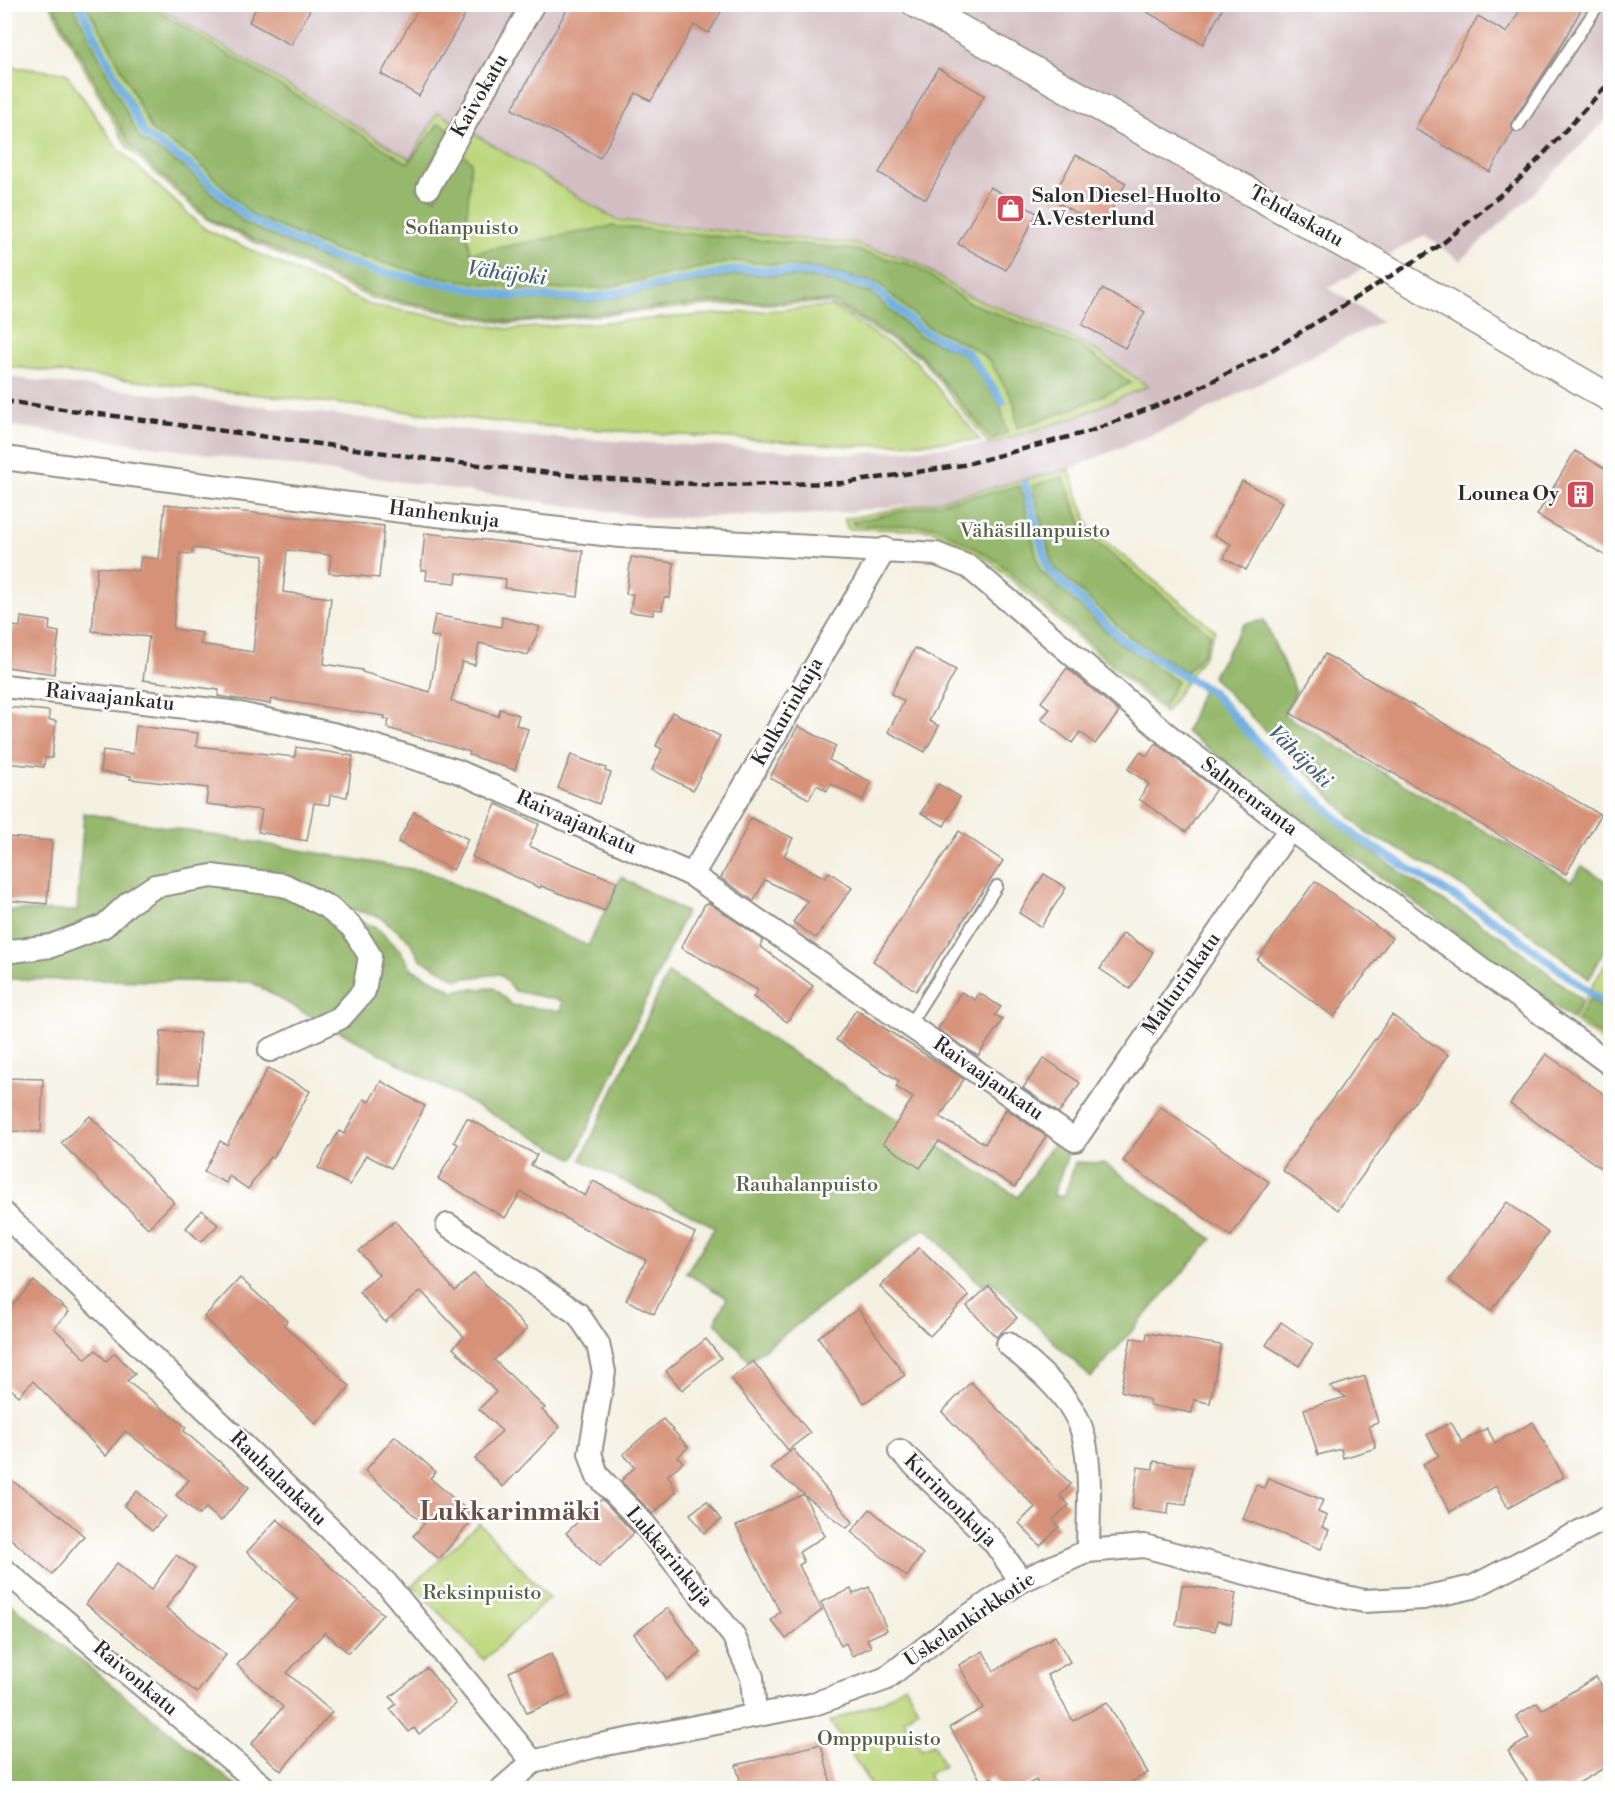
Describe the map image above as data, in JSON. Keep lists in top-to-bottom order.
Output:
{
  "streets": {
    "street": [
      "Kaivokatu",
      "Tehdaskatu",
      "Hanhenkuja",
      "Raivaajankatu",
      "Kulkurinkuja",
      "Salmenranta",
      "Malturinkatu",
      "Rauhalankatu",
      "Kurimonkuja",
      "Lukkarinkuja",
      "Uskelankirkkotie",
      "Raivonkatu"
    ]
  },
  "crossings": [
    ["Hanhenkuja", "Kulkurinkuja"],
    ["Hanhenkuja", "Salmenranta"],
    ["Raivaajankatu", "Kulkurinkuja"],
    ["Raivaajankatu", "Malturinkatu"],
    ["Kulkurinkuja", "Salmenranta"],
    ["Salmenranta", "Malturinkatu"],
    ["Rauhalankatu", "Uskelankirkkotie"],
    ["Kurimonkuja", "Uskelankirkkotie"],
    ["Lukkarinkuja", "Uskelankirkkotie"]
  ],
  "districts": ["Lukkarinmäki"],
  "water": ["Vähäjoki"],
  "parks": [
    "Sofianpuisto",
    "Vähäsillanpuisto",
    "Rauhalanpuisto",
    "Reksinpuisto",
    "Omppupuisto"
  ],
  "places": {
    "shop": ["Salon Diesel-Huolto A.Vesterlund"],
    "building": ["Lounea Oy"]
  }
}
